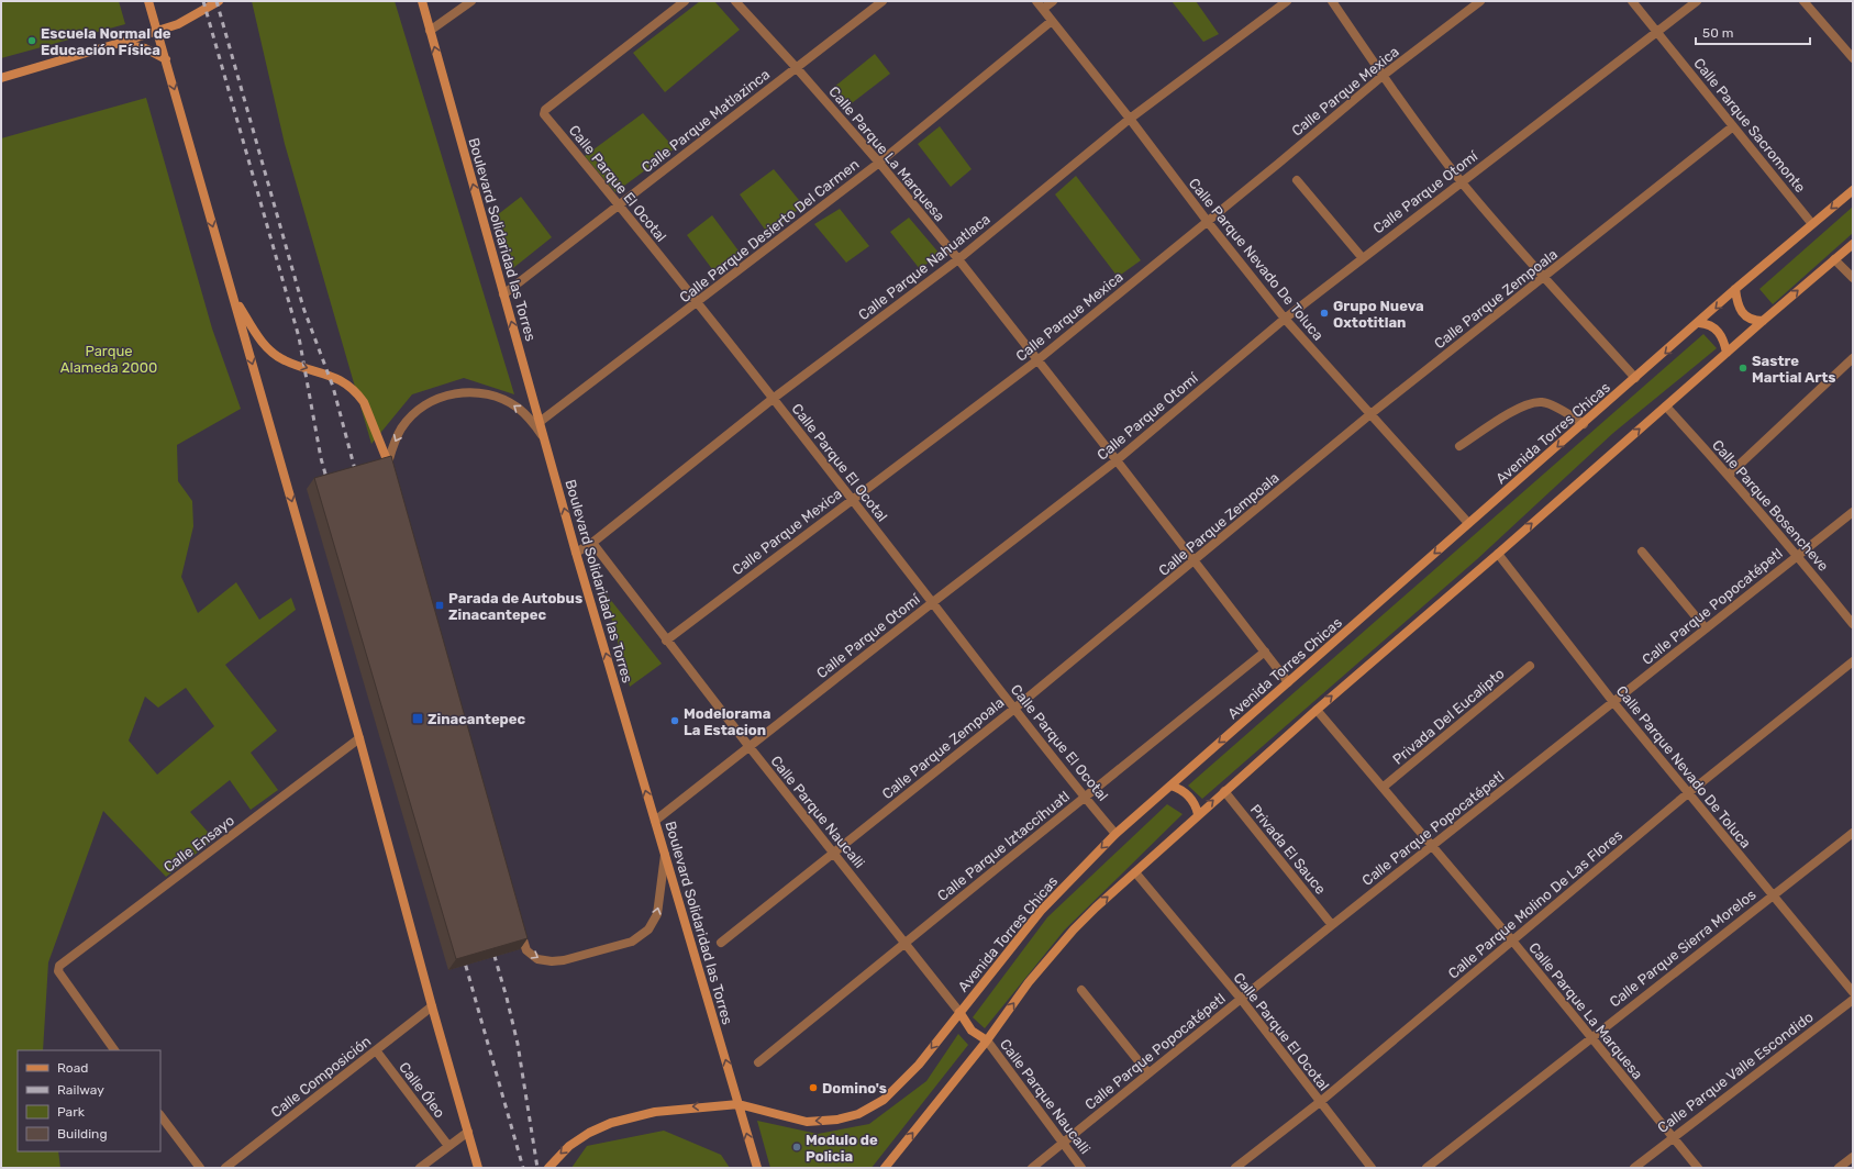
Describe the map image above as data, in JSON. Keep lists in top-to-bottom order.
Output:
{
  "streets": {
    "main road": ["Boulevard Solidaridad las Torres", "Avenida Torres Chicas"],
    "street": [
      "Calle Parque Mexica",
      "Calle Parque Matlazinca",
      "Calle Parque Sacromonte",
      "Calle Parque La Marquesa",
      "Calle Parque El Ocotal",
      "Calle Parque Otomí",
      "Calle Parque Desierto Del Carmen",
      "Calle Parque Nevado De Toluca",
      "Calle Parque Nahuatlaca",
      "Calle Parque Zempoala",
      "Calle Parque Bosencheve",
      "Calle Parque Popocatépetl",
      "Privada Del Eucalipto",
      "Calle Parque Naucalli",
      "Calle Ensayo",
      "Calle Parque Iztaccíhuatl",
      "Privada El Sauce",
      "Calle Parque Molino De Las Flores",
      "Calle Parque Sierra Morelos",
      "Calle Parque Valle Escondido",
      "Calle Composición",
      "Calle Óleo"
    ]
  },
  "crossings": [
    ["Calle Parque Mexica", "Calle Parque La Marquesa"],
    ["Calle Parque Mexica", "Calle Parque El Ocotal"],
    ["Calle Parque Mexica", "Calle Parque Nevado De Toluca"],
    ["Calle Parque Mexica", "Calle Parque Naucalli"],
    ["Calle Parque Matlazinca", "Calle Parque La Marquesa"],
    ["Calle Parque Matlazinca", "Calle Parque El Ocotal"],
    ["Calle Parque Matlazinca", "Boulevard Solidaridad las Torres"],
    ["Calle Parque Sacromonte", "Calle Parque Otomí"],
    ["Calle Parque Sacromonte", "Calle Parque Zempoala"],
    ["Calle Parque Sacromonte", "Avenida Torres Chicas"],
    ["Calle Parque La Marquesa", "Calle Parque Otomí"],
    ["Calle Parque La Marquesa", "Calle Parque Desierto Del Carmen"],
    ["Calle Parque La Marquesa", "Calle Parque Nahuatlaca"],
    ["Calle Parque La Marquesa", "Calle Parque Zempoala"],
    ["Calle Parque La Marquesa", "Avenida Torres Chicas"],
    ["Calle Parque La Marquesa", "Calle Parque Popocatépetl"],
    ["Calle Parque La Marquesa", "Privada Del Eucalipto"],
    ["Calle Parque La Marquesa", "Calle Parque Iztaccíhuatl"],
    ["Calle Parque La Marquesa", "Calle Parque Molino De Las Flores"],
    ["Calle Parque La Marquesa", "Calle Parque Sierra Morelos"],
    ["Calle Parque La Marquesa", "Calle Parque Valle Escondido"],
    ["Calle Parque El Ocotal", "Calle Parque Otomí"],
    ["Calle Parque El Ocotal", "Calle Parque Desierto Del Carmen"],
    ["Calle Parque El Ocotal", "Calle Parque Nahuatlaca"],
    ["Calle Parque El Ocotal", "Calle Parque Zempoala"],
    ["Calle Parque El Ocotal", "Avenida Torres Chicas"],
    ["Calle Parque El Ocotal", "Calle Parque Popocatépetl"],
    ["Calle Parque El Ocotal", "Calle Parque Iztaccíhuatl"],
    ["Calle Parque El Ocotal", "Calle Parque Molino De Las Flores"],
    ["Calle Parque Otomí", "Boulevard Solidaridad las Torres"],
    ["Calle Parque Otomí", "Calle Parque Nevado De Toluca"],
    ["Calle Parque Otomí", "Calle Parque Naucalli"],
    ["Calle Parque Desierto Del Carmen", "Boulevard Solidaridad las Torres"],
    ["Calle Parque Desierto Del Carmen", "Calle Parque Nevado De Toluca"],
    ["Boulevard Solidaridad las Torres", "Calle Parque Nahuatlaca"],
    ["Boulevard Solidaridad las Torres", "Avenida Torres Chicas"],
    ["Calle Parque Nevado De Toluca", "Calle Parque Nahuatlaca"],
    ["Calle Parque Nevado De Toluca", "Calle Parque Zempoala"],
    ["Calle Parque Nevado De Toluca", "Avenida Torres Chicas"],
    ["Calle Parque Nevado De Toluca", "Calle Parque Popocatépetl"],
    ["Calle Parque Nevado De Toluca", "Calle Parque Molino De Las Flores"],
    ["Calle Parque Nevado De Toluca", "Calle Parque Sierra Morelos"],
    ["Calle Parque Nahuatlaca", "Calle Parque Naucalli"],
    ["Calle Parque Zempoala", "Calle Parque Naucalli"],
    ["Avenida Torres Chicas", "Calle Parque Naucalli"],
    ["Calle Parque Bosencheve", "Calle Parque Popocatépetl"],
    ["Calle Parque Popocatépetl", "Calle Parque Naucalli"],
    ["Calle Parque Popocatépetl", "Privada El Sauce"],
    ["Calle Parque Naucalli", "Calle Parque Iztaccíhuatl"],
    ["Calle Composición", "Calle Óleo"]
  ],
  "one_way": ["Boulevard Solidaridad las Torres"],
  "parks": ["Parque Alameda 2000"],
  "places": {
    "other": [
      "Escuela Normal de Educación Física",
      "Grupo Nueva Oxtotitlan",
      "Sastre Martial Arts",
      "Modelorama La Estacion",
      "Domino's",
      "Modulo de Policia"
    ],
    "transit": ["Parada de Autobus Zinacantepec", "Zinacantepec"]
  },
  "legend": [
    "Road",
    "Railway",
    "Park",
    "Building"
  ],
  "scale_bar": "50 m"
}
